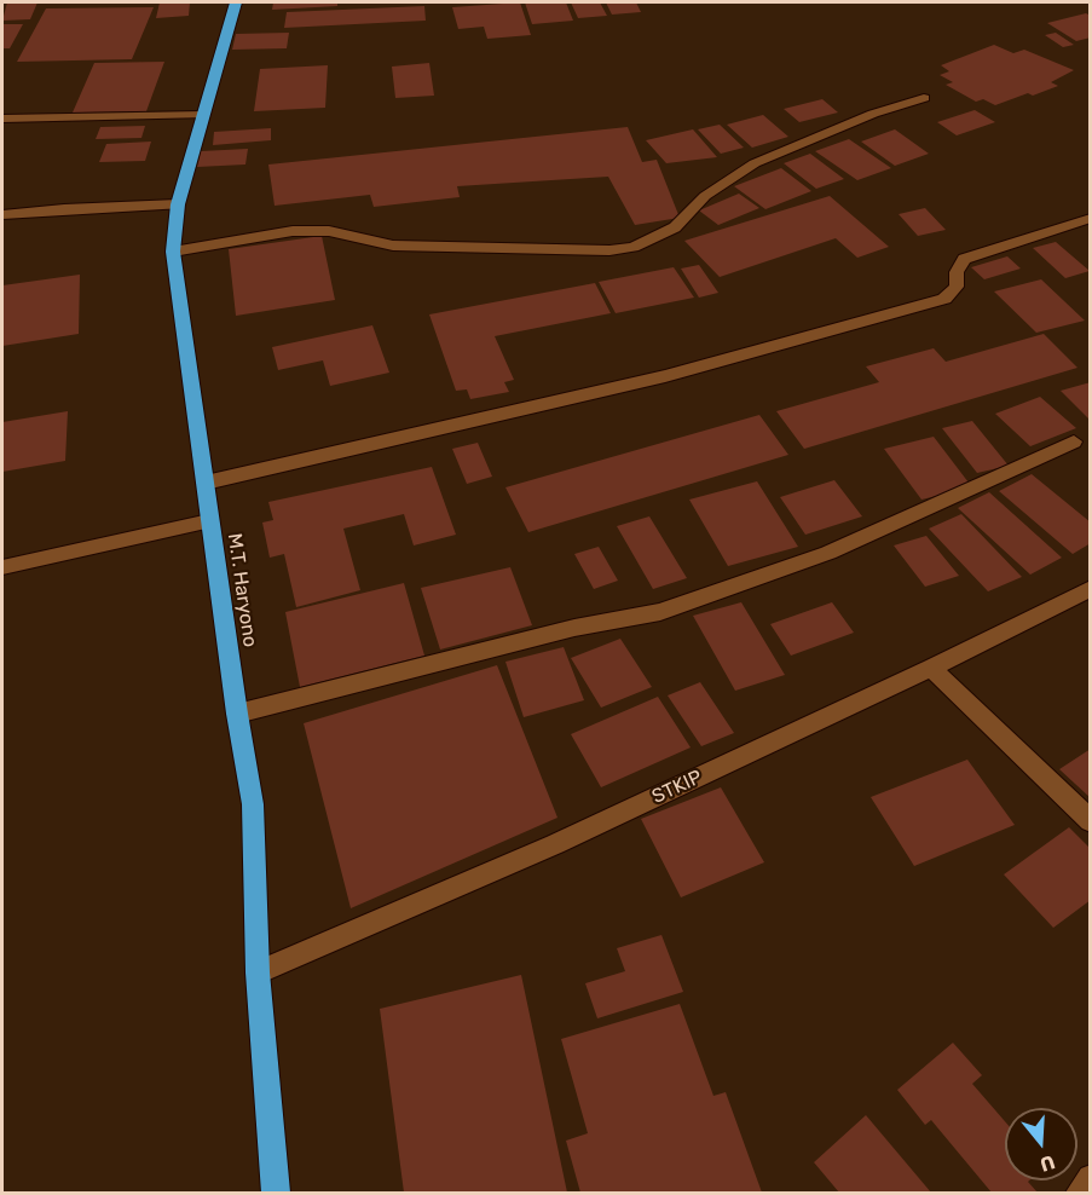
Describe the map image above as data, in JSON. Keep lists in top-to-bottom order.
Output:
{
  "streets": {
    "highway": ["M.T. Haryono"],
    "street": ["STKIP"]
  },
  "crossings": [
    ["M.T. Haryono", "STKIP"]
  ],
  "north": "bottom"
}
